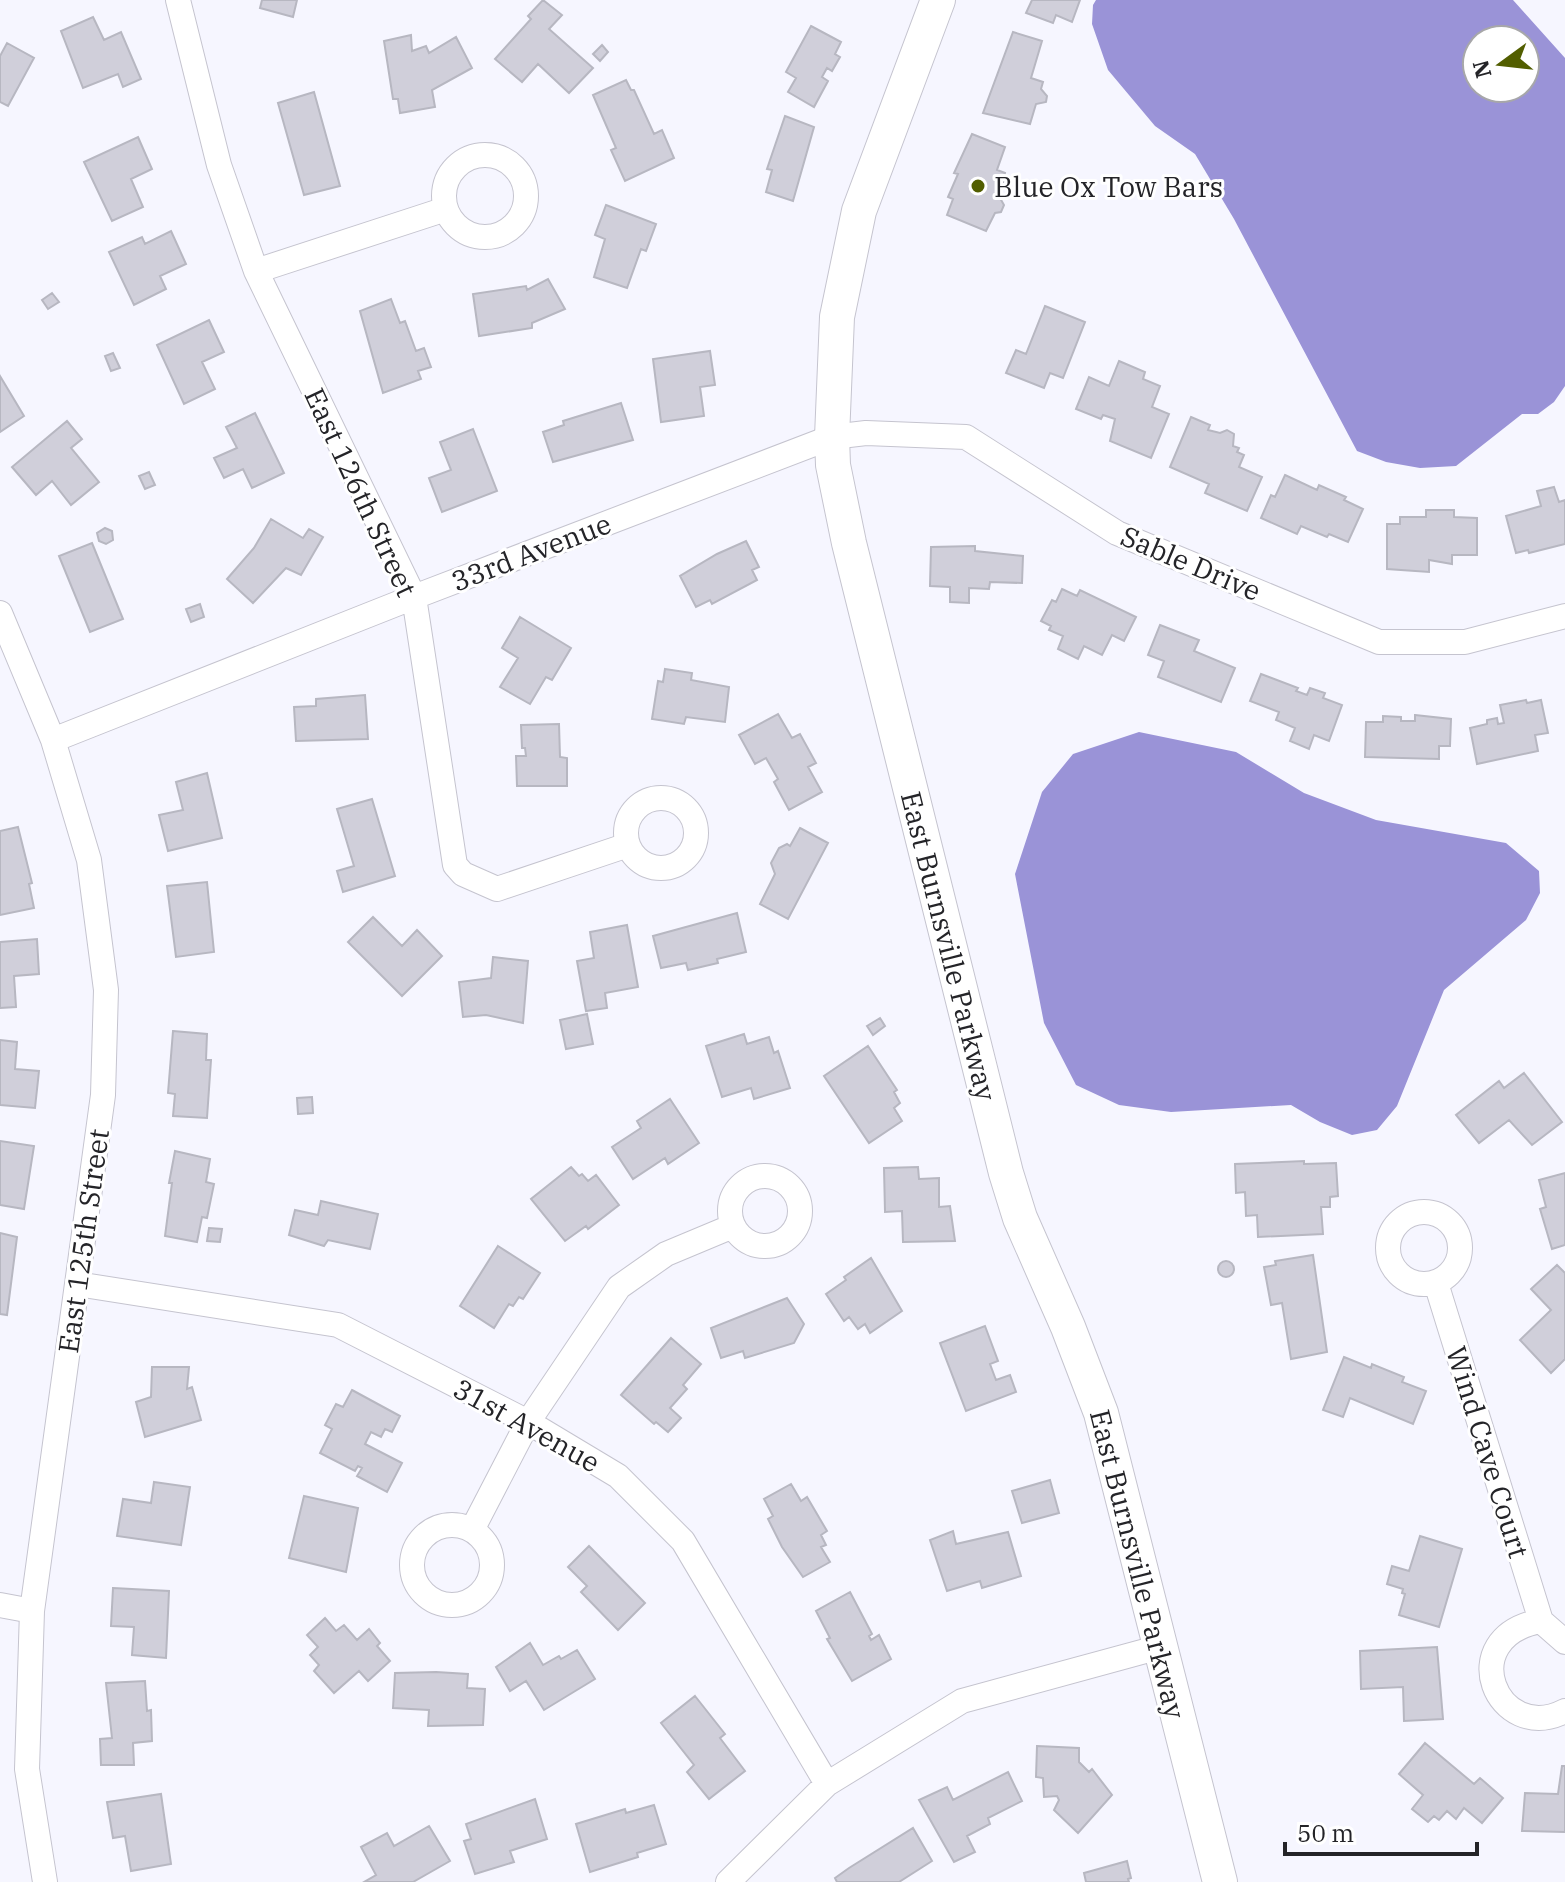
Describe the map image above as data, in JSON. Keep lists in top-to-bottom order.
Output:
{
  "streets": {
    "street": [
      "East 126th Street",
      "33rd Avenue",
      "Sable Drive",
      "East Burnsville Parkway",
      "East 125th Street",
      "31st Avenue",
      "Wind Cave Court"
    ]
  },
  "crossings": [
    ["East 126th Street", "33rd Avenue"],
    ["33rd Avenue", "Sable Drive"],
    ["33rd Avenue", "East Burnsville Parkway"],
    ["33rd Avenue", "East 125th Street"],
    ["Sable Drive", "East Burnsville Parkway"],
    ["East 125th Street", "31st Avenue"]
  ],
  "places": ["Blue Ox Tow Bars"],
  "scale_bar": "50 m",
  "north": "left"
}
